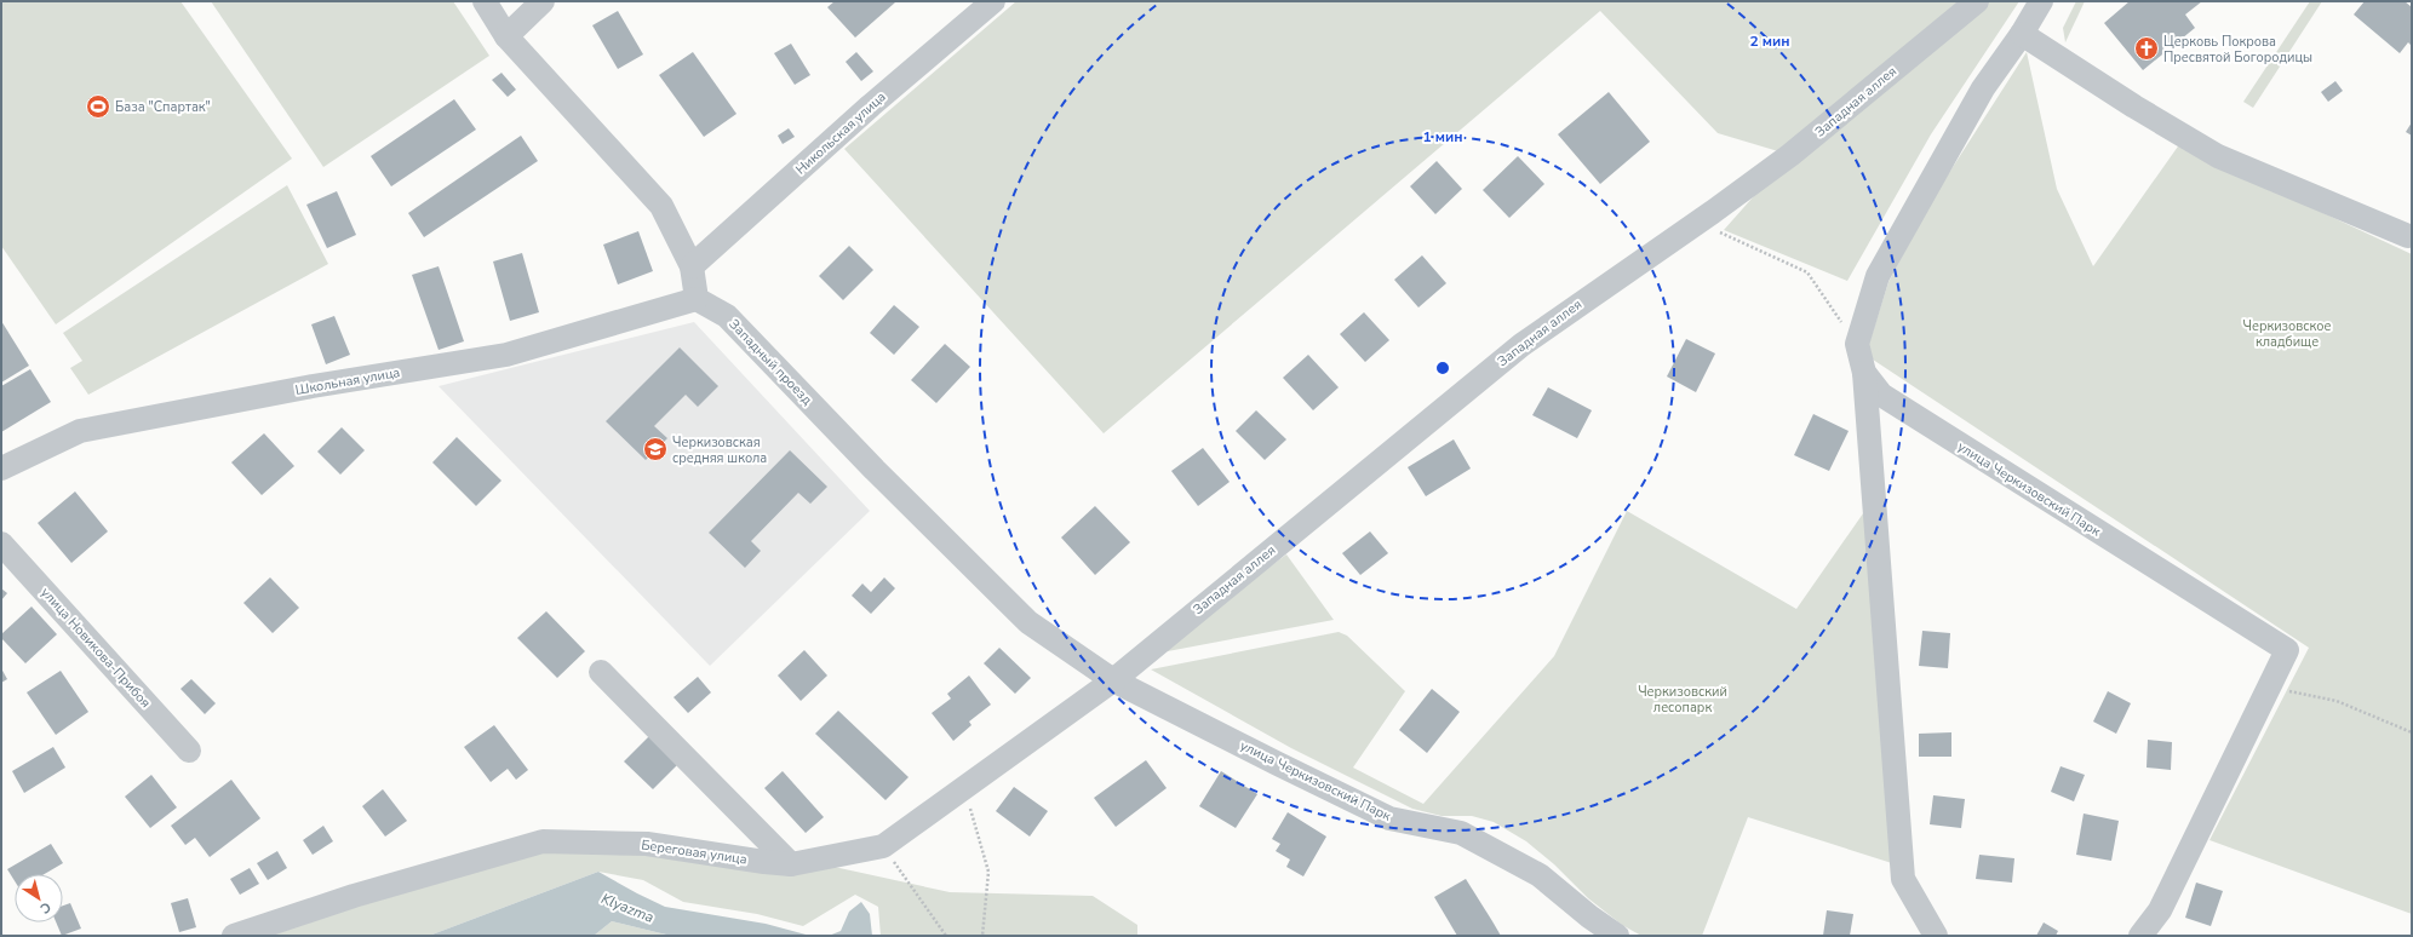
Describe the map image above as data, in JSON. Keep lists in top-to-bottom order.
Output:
{
  "streets": {
    "street": [
      "Западная аллея",
      "Никольская улица",
      "Западный проезд",
      "Школьная улица",
      "улица Черкизовский Парк",
      "улица Новикова-Прибоя",
      "Береговая улица"
    ]
  },
  "crossings": [
    ["Западная аллея", "Западный проезд"],
    ["Западная аллея", "улица Черкизовский Парк"],
    ["Западная аллея", "Береговая улица"],
    ["Западный проезд", "Школьная улица"],
    ["Западный проезд", "улица Черкизовский Парк"],
    ["Западный проезд", "Береговая улица"],
    ["улица Черкизовский Парк", "Береговая улица"]
  ],
  "water": ["Klyazma"],
  "parks": ["Черкизовское кладбище", "Черкизовский лесопарк"],
  "places": {
    "church": ["Церковь Покрова Пресвятой Богородицы"],
    "sports": ["База \"Спартак\""],
    "school or university": ["Черкизовская средняя школа"]
  },
  "north": "bottom right",
  "rings": ["2 мин", "1 мин"]
}
